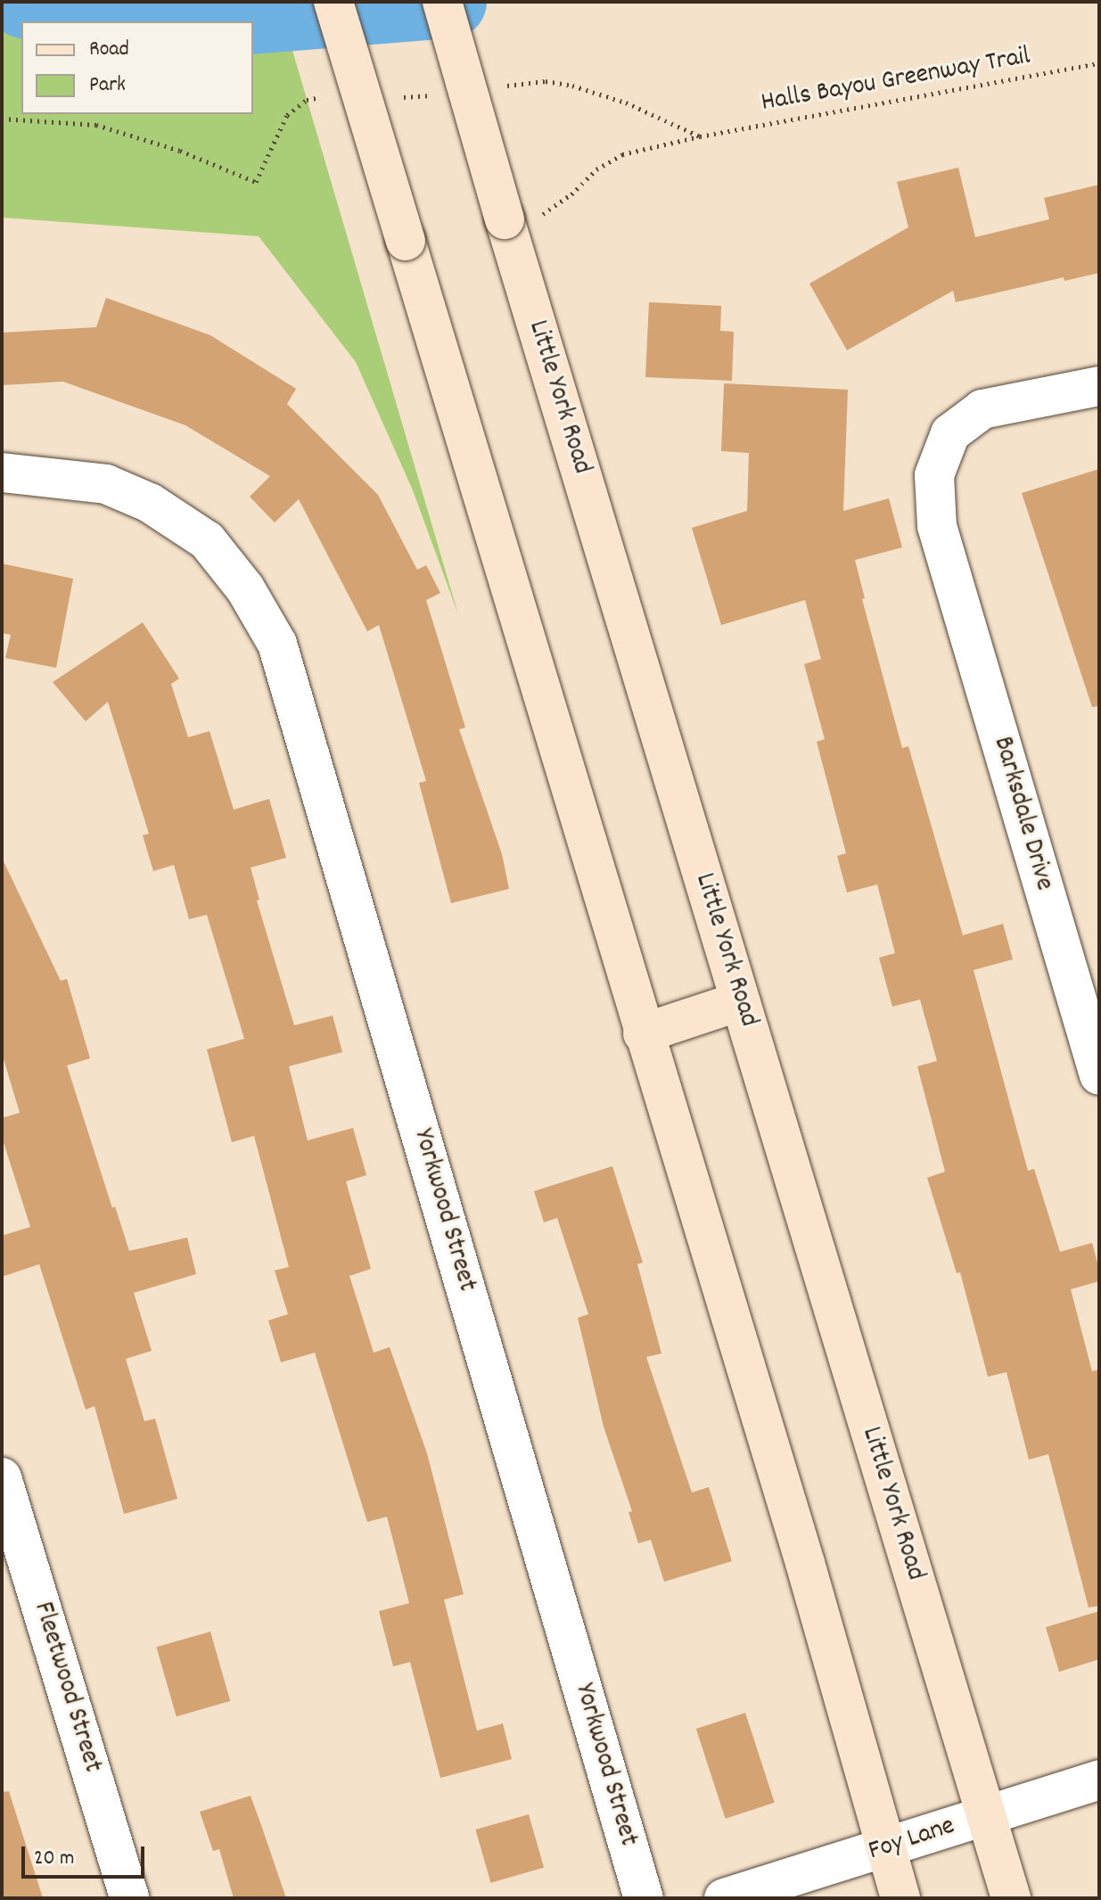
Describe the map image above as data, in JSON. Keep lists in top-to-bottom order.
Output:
{
  "streets": {
    "main road": ["Little York Road"],
    "street": [
      "Barksdale Drive",
      "Yorkwood Street",
      "Fleetwood Street",
      "Foy Lane"
    ],
    "path": ["Halls Bayou Greenway Trail"]
  },
  "crossings": [
    ["Halls Bayou Greenway Trail", "Little York Road"],
    ["Little York Road", "Foy Lane"]
  ],
  "legend": ["Road", "Park"],
  "scale_bar": "20 m"
}
